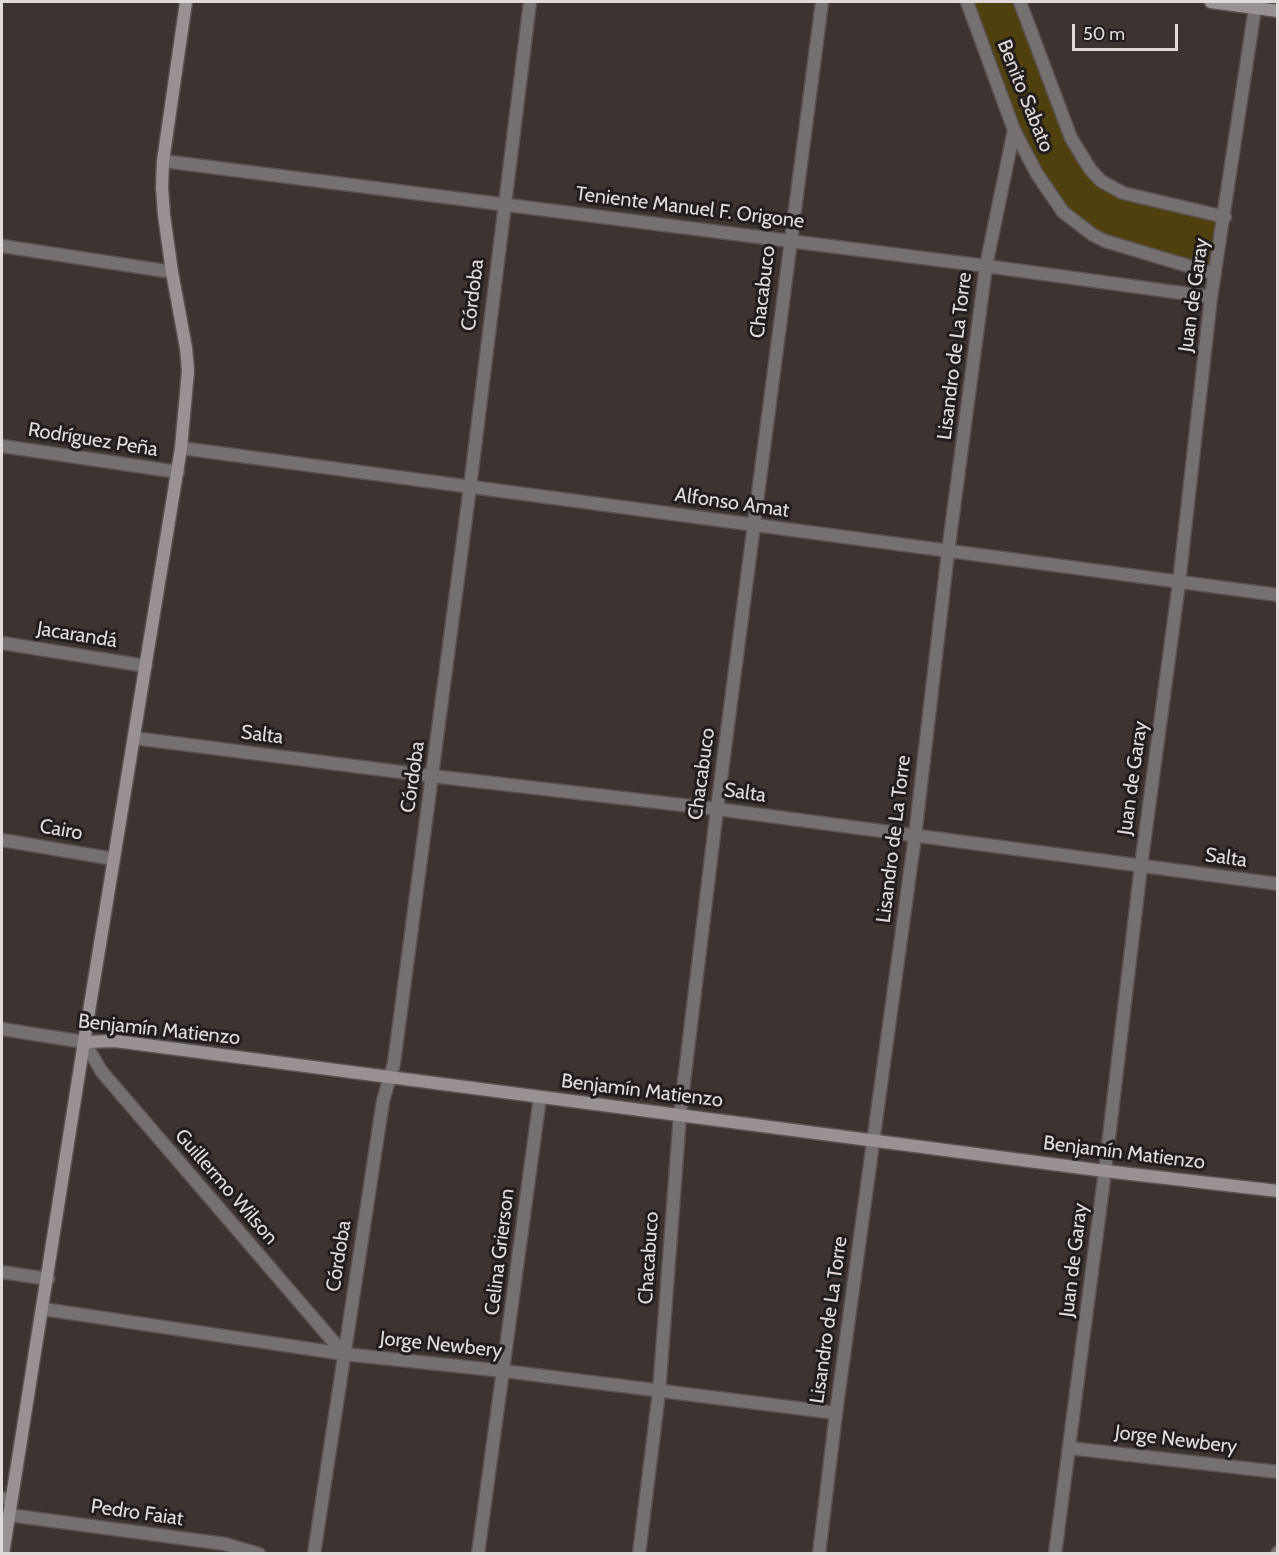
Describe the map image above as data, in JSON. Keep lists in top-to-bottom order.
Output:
{
  "streets": {
    "main road": ["Benjamín Matienzo"],
    "street": [
      "Benito Sabato",
      "Teniente Manuel F. Origone",
      "Chacabuco",
      "Córdoba",
      "Juan de Garay",
      "Lisandro de La Torre",
      "Rodríguez Peña",
      "Alfonso Amat",
      "Jacarandá",
      "Salta",
      "Cairo",
      "Guillermo Wilson",
      "Celina Grierson",
      "Jorge Newbery",
      "Pedro Faiat"
    ]
  },
  "crossings": [
    ["Benito Sabato", "Juan de Garay"],
    ["Benito Sabato", "Lisandro de La Torre"],
    ["Teniente Manuel F. Origone", "Chacabuco"],
    ["Teniente Manuel F. Origone", "Córdoba"],
    ["Teniente Manuel F. Origone", "Juan de Garay"],
    ["Teniente Manuel F. Origone", "Lisandro de La Torre"],
    ["Chacabuco", "Alfonso Amat"],
    ["Chacabuco", "Salta"],
    ["Chacabuco", "Benjamín Matienzo"],
    ["Chacabuco", "Jorge Newbery"],
    ["Córdoba", "Alfonso Amat"],
    ["Córdoba", "Salta"],
    ["Córdoba", "Benjamín Matienzo"],
    ["Córdoba", "Guillermo Wilson"],
    ["Córdoba", "Jorge Newbery"],
    ["Juan de Garay", "Alfonso Amat"],
    ["Juan de Garay", "Salta"],
    ["Juan de Garay", "Benjamín Matienzo"],
    ["Juan de Garay", "Jorge Newbery"],
    ["Lisandro de La Torre", "Alfonso Amat"],
    ["Lisandro de La Torre", "Salta"],
    ["Lisandro de La Torre", "Benjamín Matienzo"],
    ["Lisandro de La Torre", "Jorge Newbery"],
    ["Benjamín Matienzo", "Guillermo Wilson"],
    ["Benjamín Matienzo", "Celina Grierson"],
    ["Guillermo Wilson", "Jorge Newbery"],
    ["Celina Grierson", "Jorge Newbery"]
  ],
  "scale_bar": "50 m"
}
